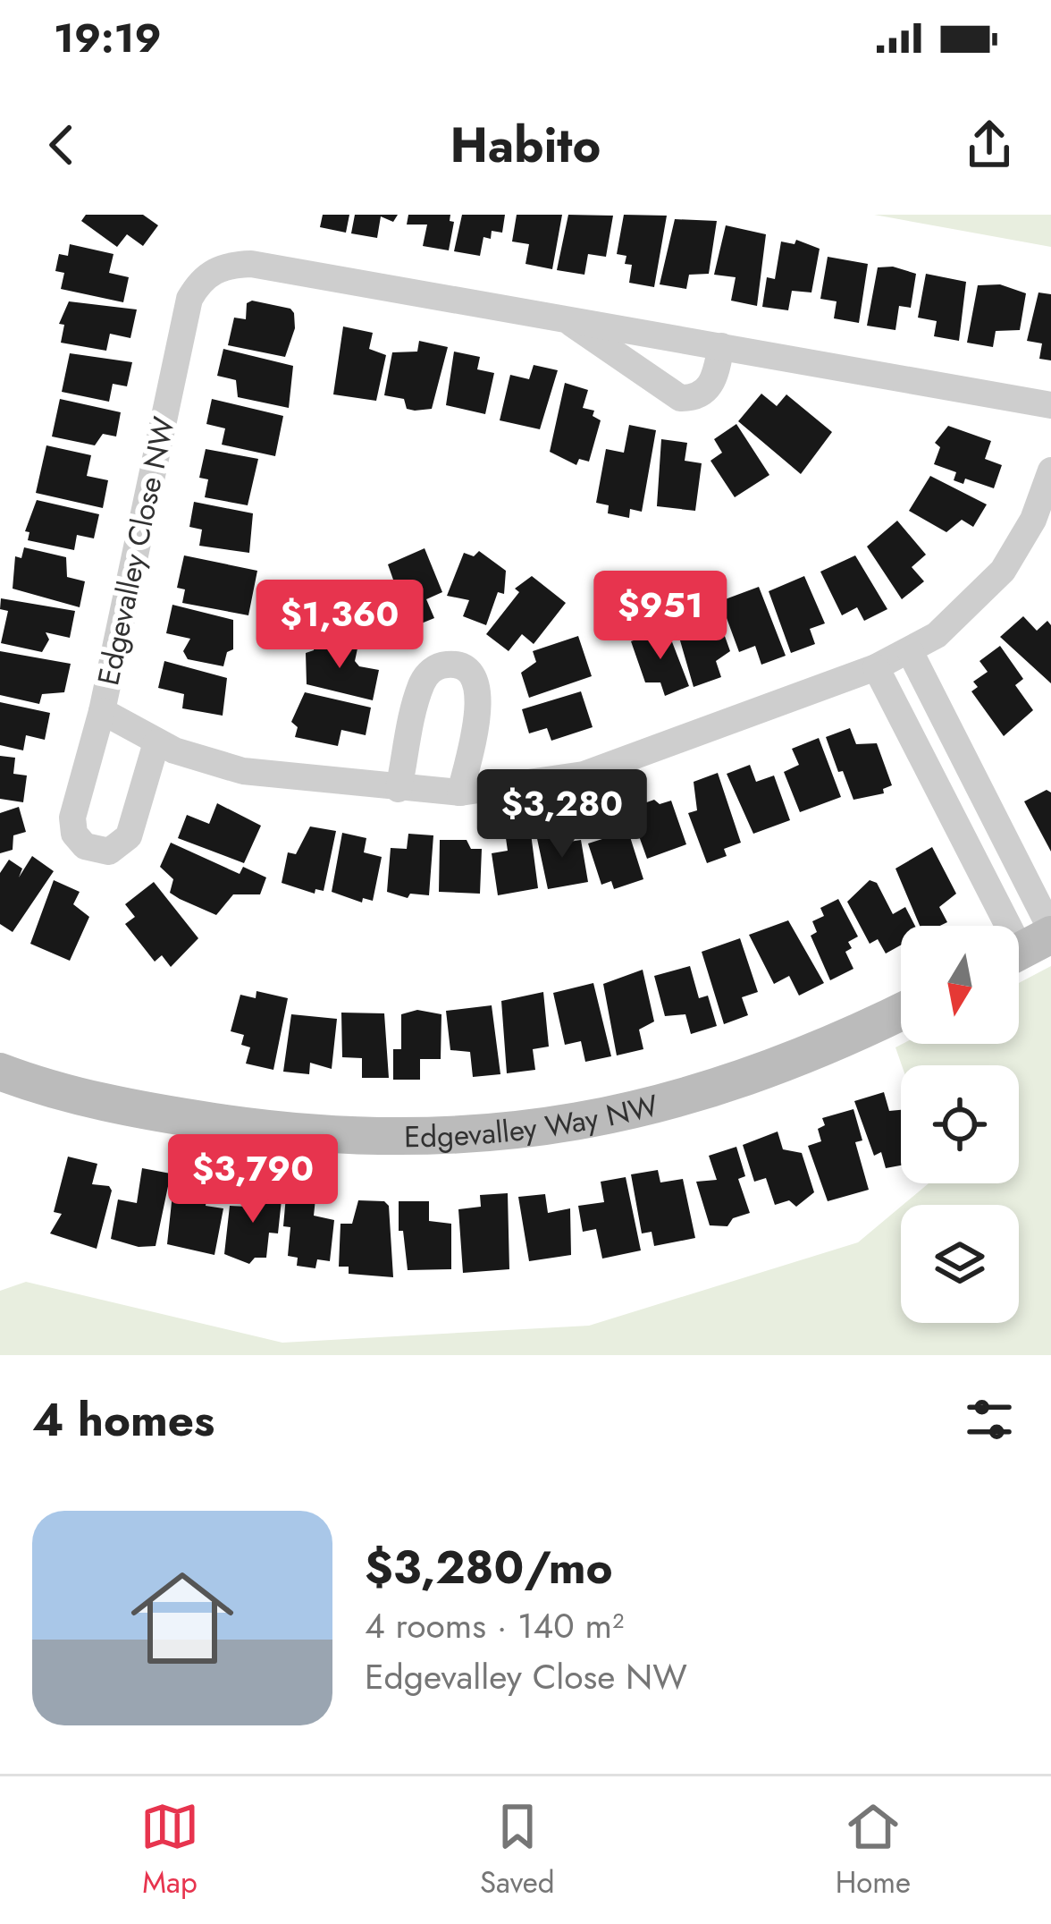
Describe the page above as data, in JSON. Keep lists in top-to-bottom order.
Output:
{
  "streets": {
    "street": ["Edgevalley Close NW", "Edgevalley Way NW"]
  },
  "north": "bottom",
  "page": {
    "status": "19:19",
    "header": "Habito",
    "price": [
      "$951",
      "$1,360",
      "$3,280",
      "$3,790"
    ],
    "heading": "4 homes",
    "list": [
      {
        "name": "$3,280/mo",
        "note": "4 rooms · 140 m² · Edgevalley Close NW"
      }
    ],
    "tabs": ["Map", "Saved", "Home"]
  }
}
